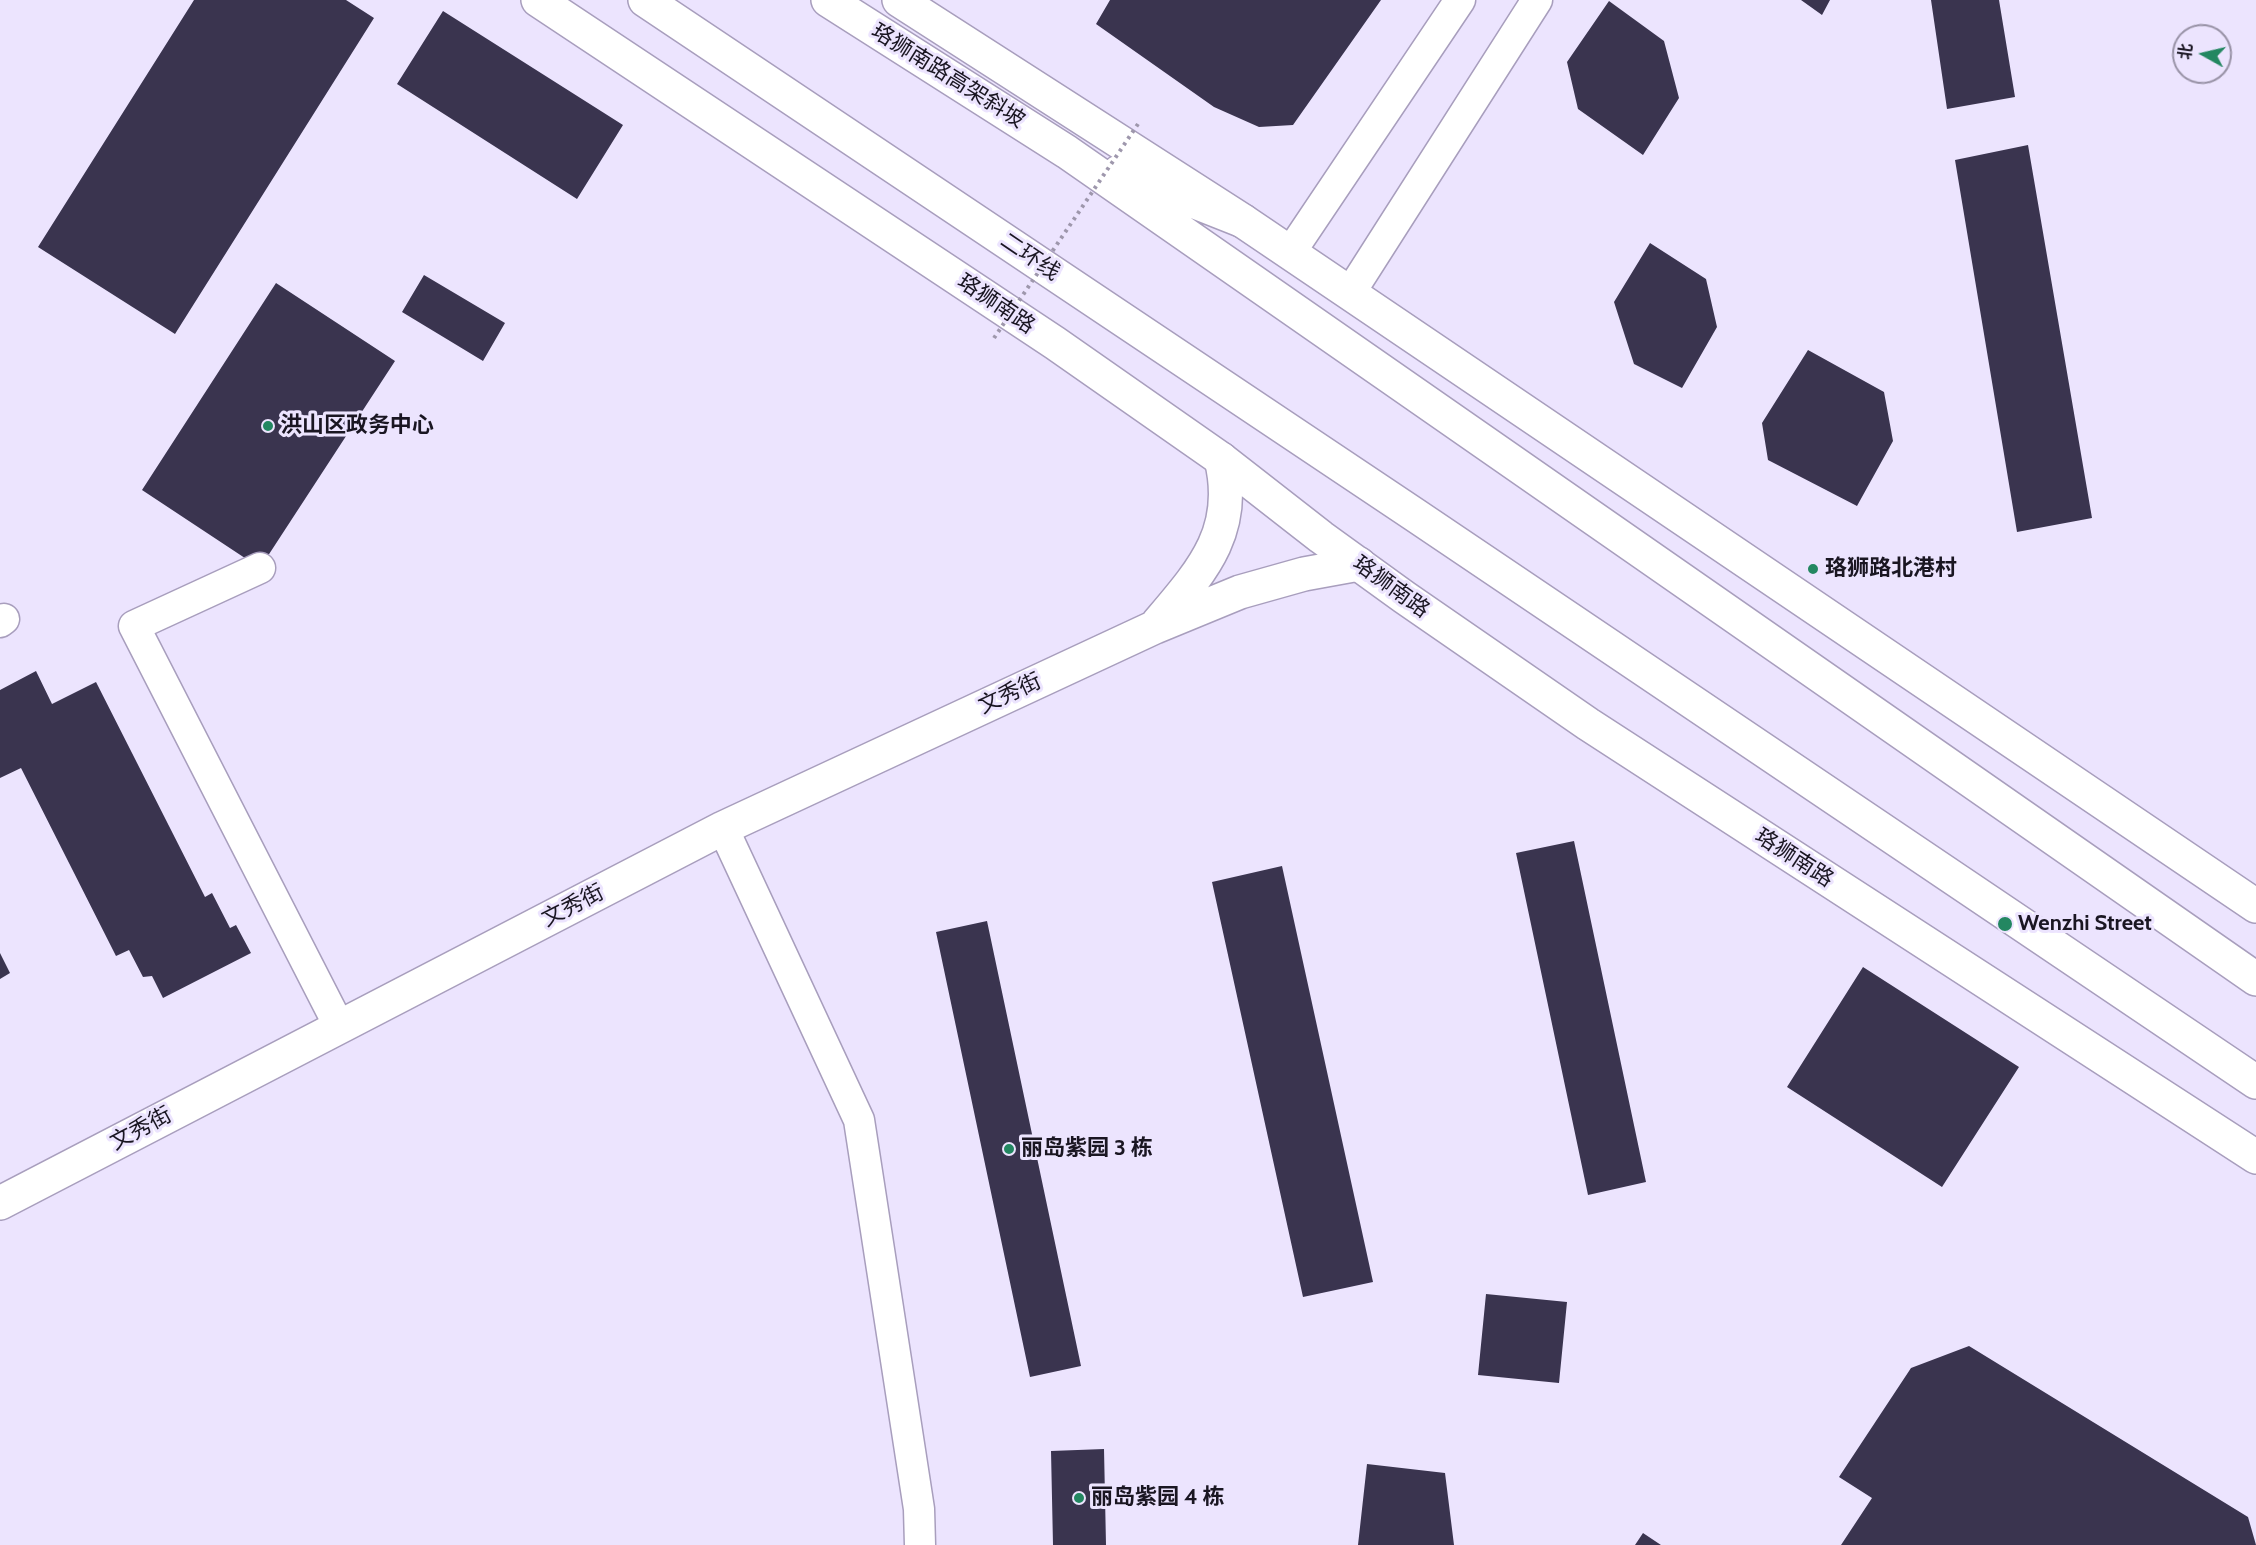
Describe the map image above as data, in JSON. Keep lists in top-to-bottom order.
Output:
{
  "streets": {
    "main road": [
      "珞狮南路高架斜坡",
      "二环线",
      "珞狮南路",
      "文秀街"
    ]
  },
  "crossings": [
    ["珞狮南路", "文秀街"]
  ],
  "places": [
    "洪山区政务中心",
    "珞狮路北港村",
    "Wenzhi Street",
    "丽岛紫园 3 栋",
    "丽岛紫园 4 栋"
  ],
  "north": "left"
}
